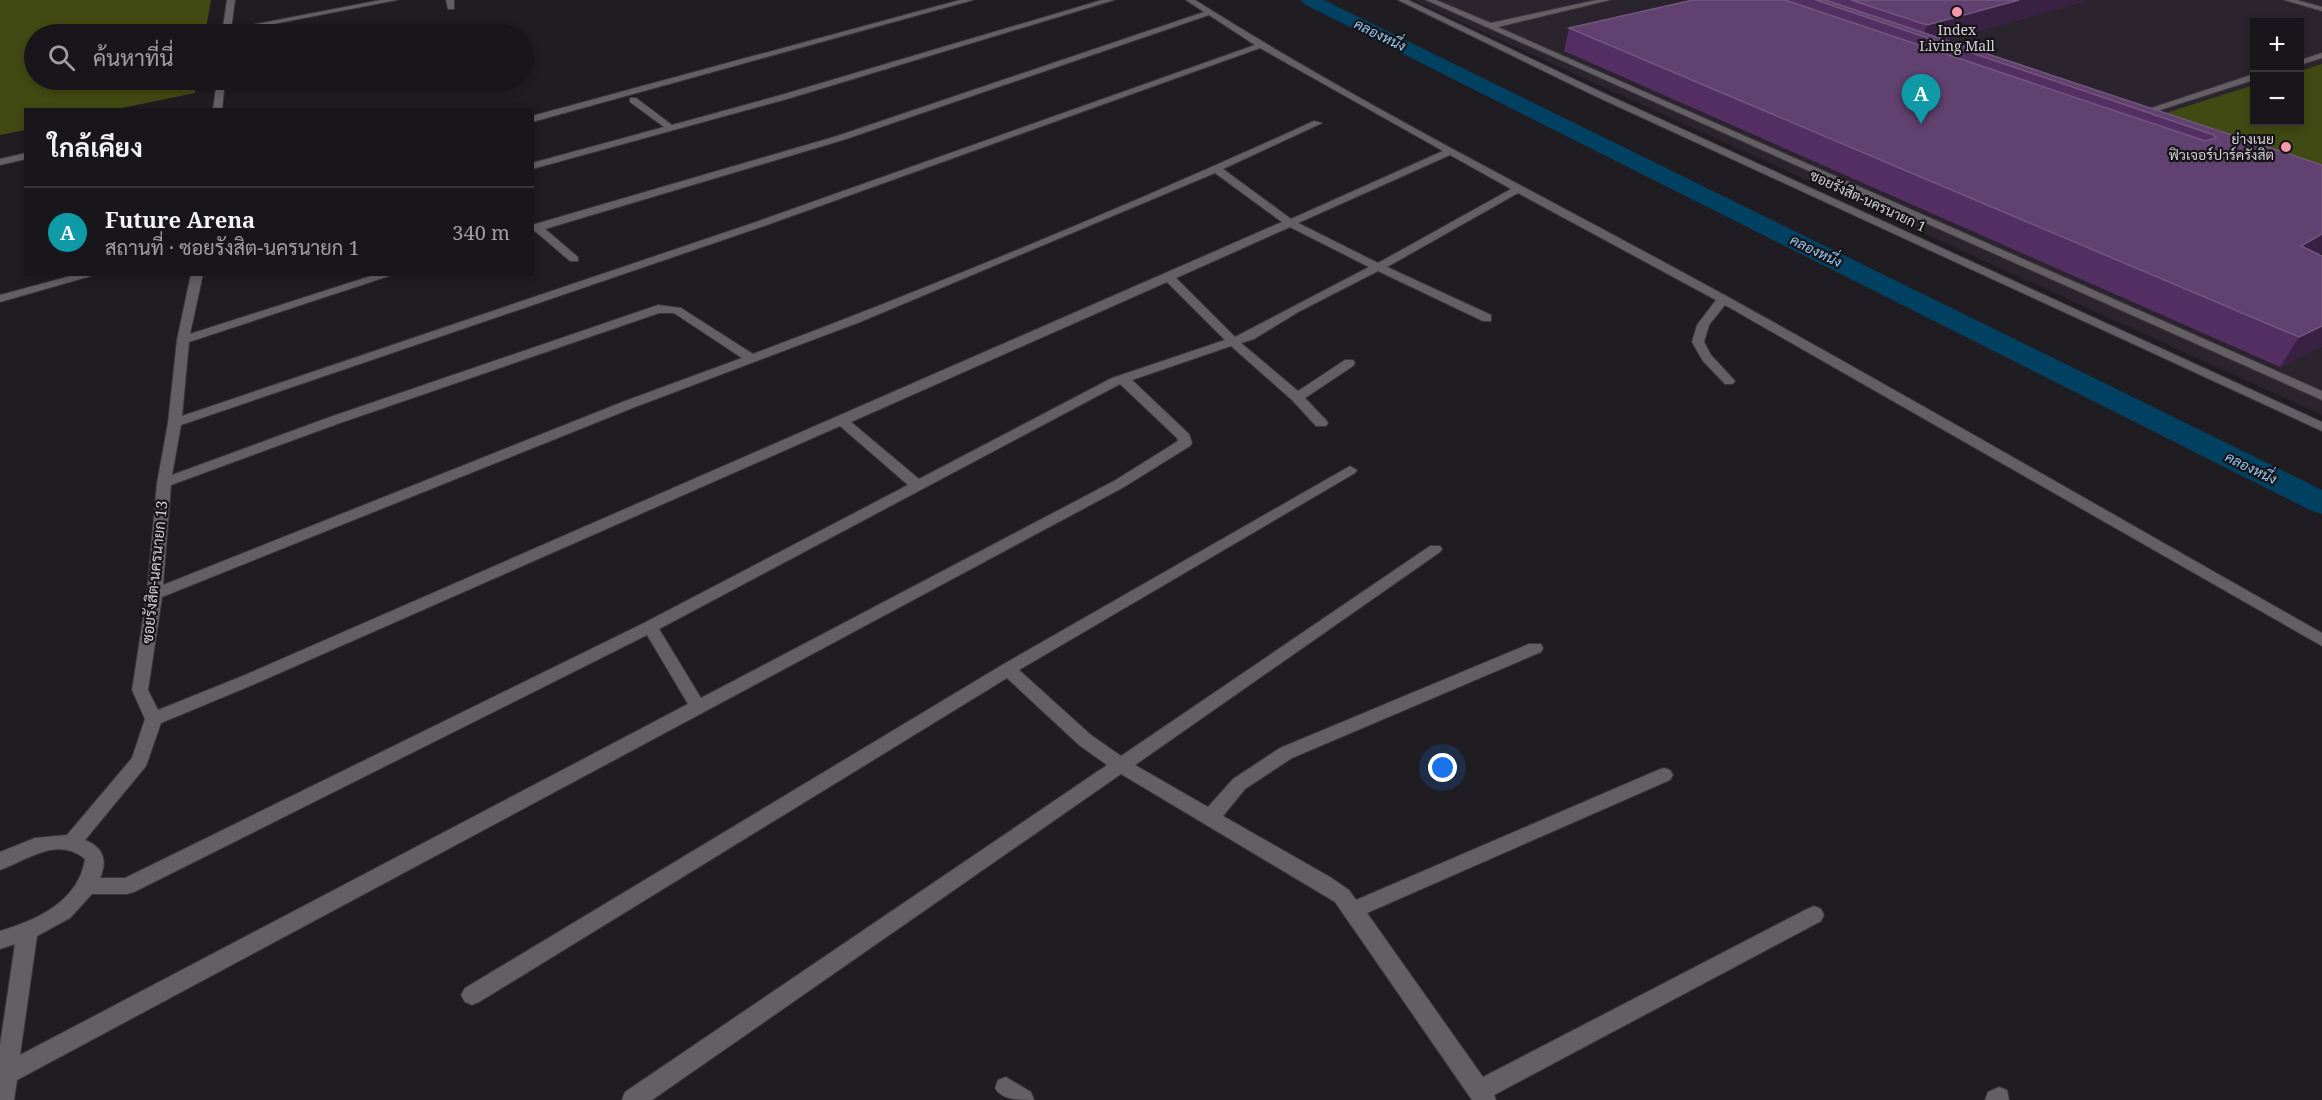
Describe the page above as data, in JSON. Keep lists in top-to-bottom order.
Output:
{
  "streets": {
    "street": ["ซอยรังสิต-นครนายก 1", "ซอยรังสิต-นครนายก 13"]
  },
  "water": ["คลองหนึ่ง"],
  "places": ["Index Living Mall", "ย่างเนย ฟิวเจอร์ปาร์ครังสิต"],
  "page": {
    "map_buttons": ["+", "−"],
    "search": "ค้นหาที่นี่",
    "pins": "A",
    "heading": "ใกล้เคียง",
    "list": [
      {
        "mark": "A",
        "name": "Future Arena",
        "note": "สถานที่ · ซอยรังสิต-นครนายก 1",
        "value": "340 m"
      }
    ]
  }
}
